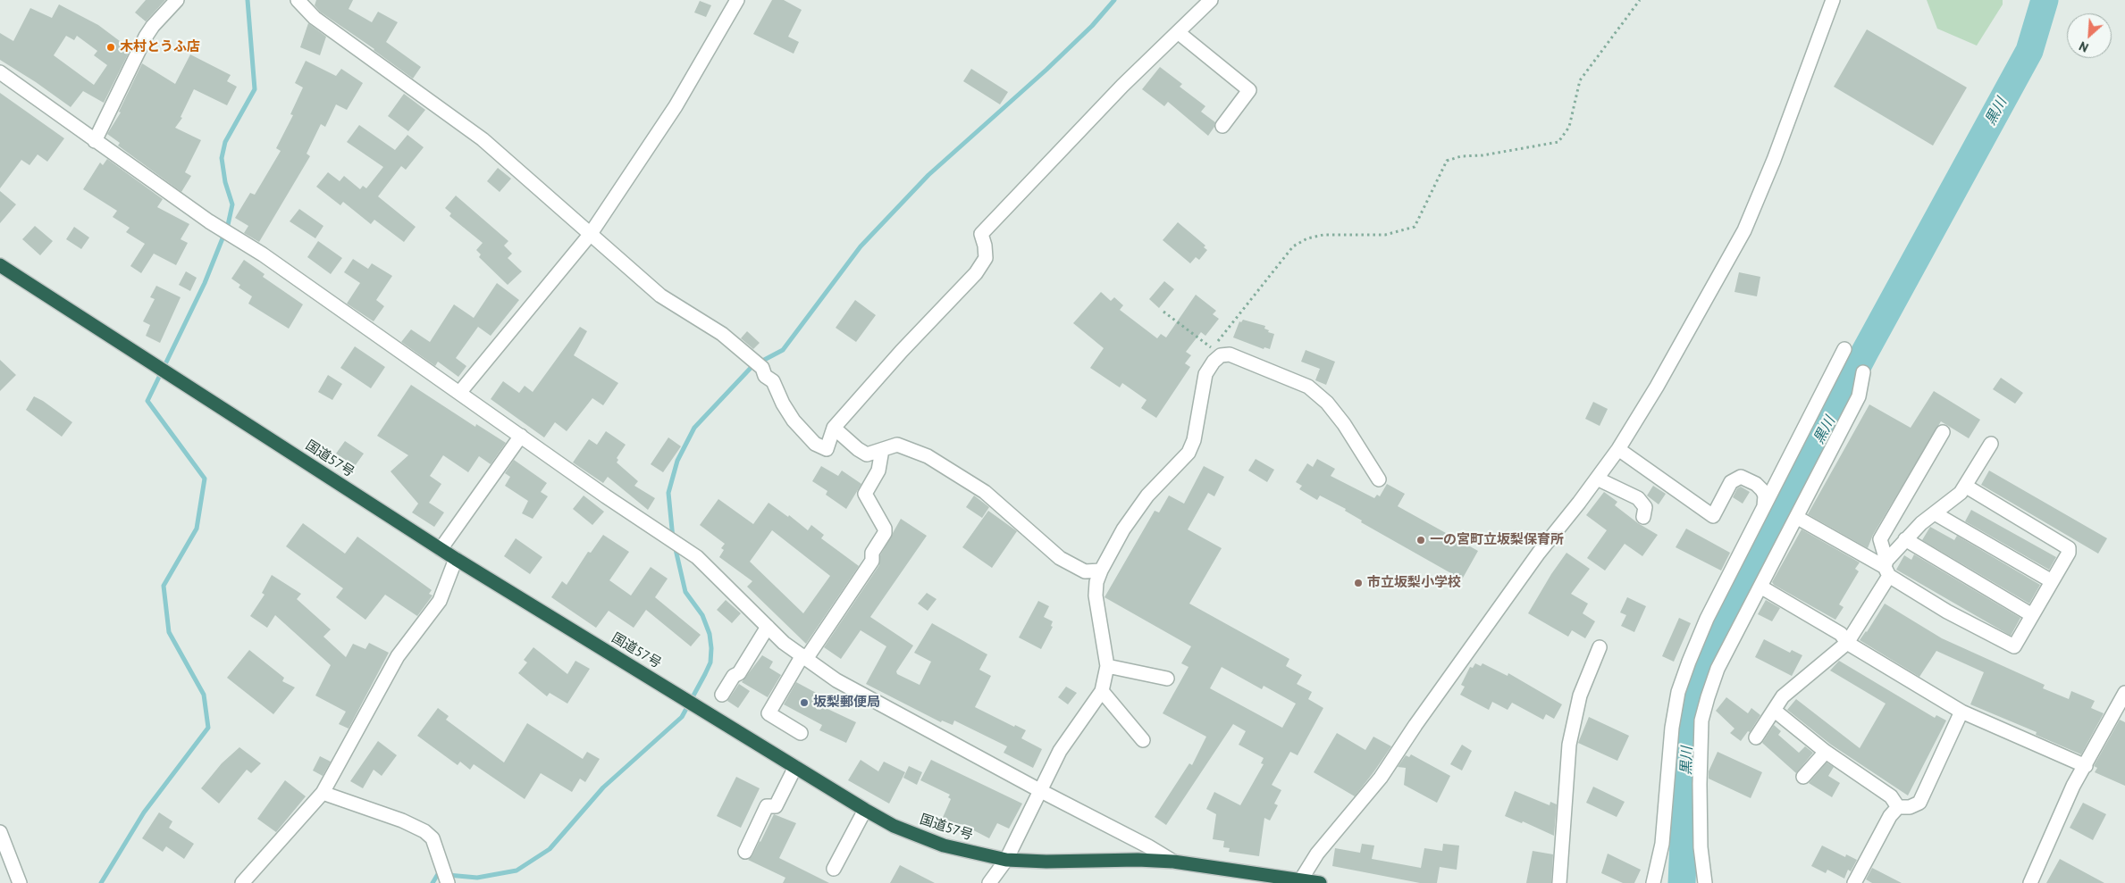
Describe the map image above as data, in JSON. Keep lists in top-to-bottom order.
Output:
{
  "streets": {
    "highway": ["国道57号"]
  },
  "water": ["黒川"],
  "places": [
    "木村とうふ店",
    "一の宮町立坂梨保育所",
    "市立坂梨小学校",
    "坂梨郵便局"
  ],
  "north": "bottom left"
}
